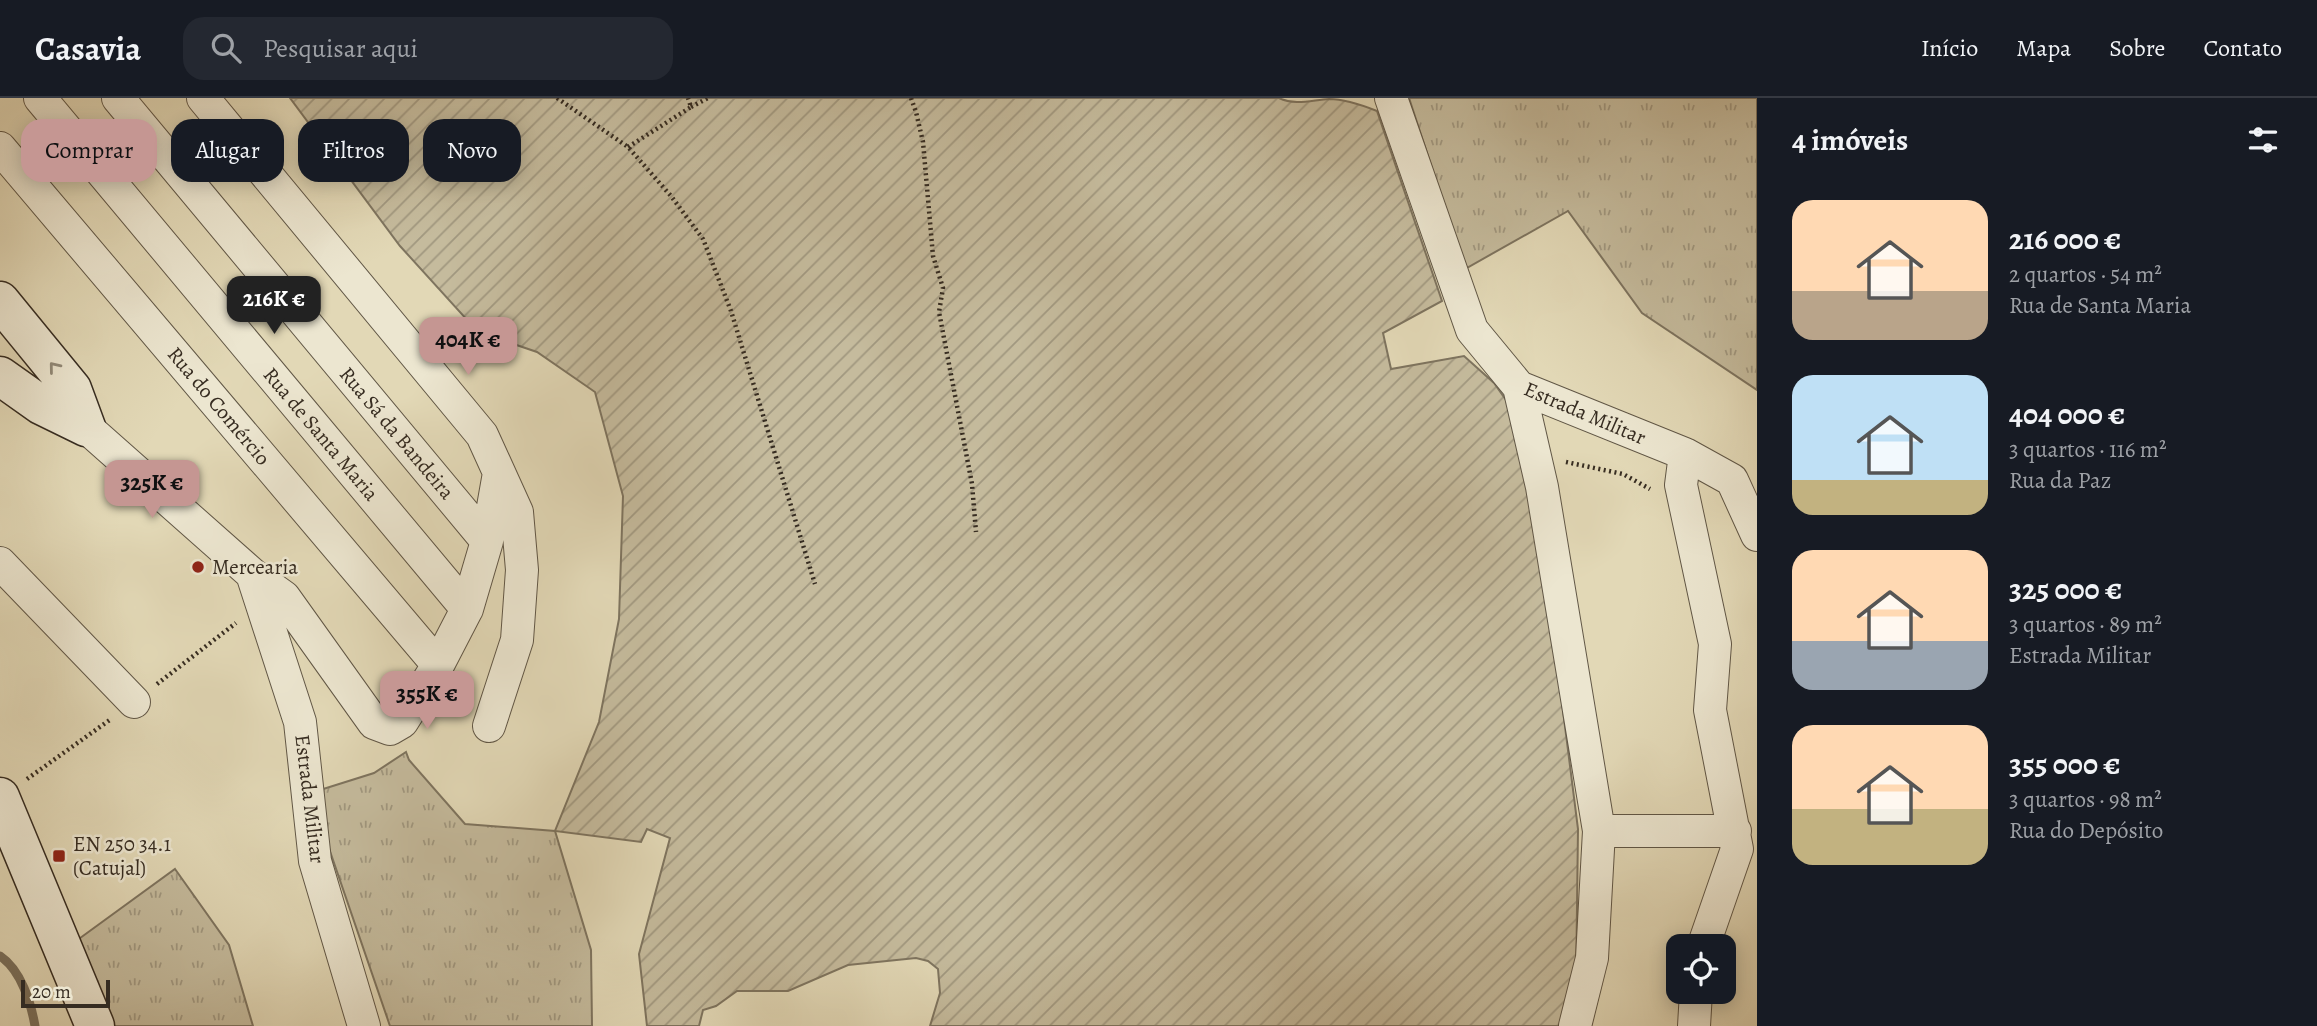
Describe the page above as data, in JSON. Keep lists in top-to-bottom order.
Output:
{
  "streets": {
    "street": [
      "Rua do Comércio",
      "Estrada Militar",
      "Rua Sá da Bandeira",
      "Rua de Santa Maria"
    ]
  },
  "places": {
    "other": ["Mercearia"],
    "transit": ["EN 250 34.1 (Catujal)"]
  },
  "scale_bar": "20 m",
  "page": {
    "header": "Casavia",
    "search": "Pesquisar aqui",
    "nav": [
      "Início",
      "Mapa",
      "Sobre",
      "Contato"
    ],
    "heading": "4 imóveis",
    "chip": [
      "Comprar",
      "Alugar",
      "Filtros",
      "Novo"
    ],
    "list": [
      {
        "name": "216 000 €",
        "note": "2 quartos · 54 m² · Rua de Santa Maria"
      },
      {
        "name": "404 000 €",
        "note": "3 quartos · 116 m² · Rua da Paz"
      },
      {
        "name": "325 000 €",
        "note": "3 quartos · 89 m² · Estrada Militar"
      },
      {
        "name": "355 000 €",
        "note": "3 quartos · 98 m² · Rua do Depósito"
      }
    ],
    "price": [
      "216K €",
      "404K €",
      "325K €",
      "355K €"
    ],
    "scale": "20 m"
  }
}
